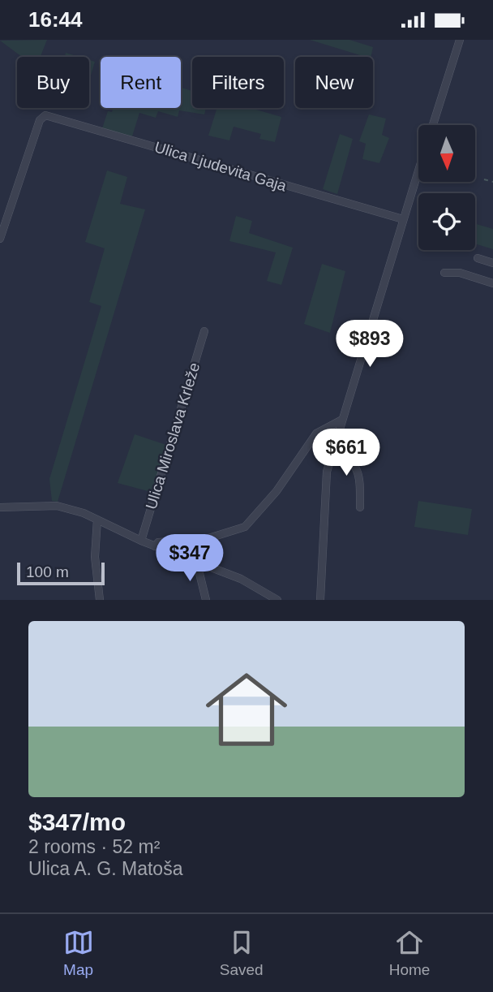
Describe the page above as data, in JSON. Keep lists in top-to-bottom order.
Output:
{
  "streets": {
    "street": ["Ulica Ljudevita Gaja", "Ulica Miroslava Krleže"]
  },
  "scale_bar": "100 m",
  "north": "bottom",
  "page": {
    "status": "16:44",
    "chip": [
      "Buy",
      "Rent",
      "Filters",
      "New"
    ],
    "price": ["$893", "$661", "$347"],
    "scale": "100 m",
    "list": [
      {
        "name": "$347/mo",
        "note": "2 rooms · 52 m² · Ulica A. G. Matoša"
      }
    ],
    "tabs": ["Map", "Saved", "Home"]
  }
}
